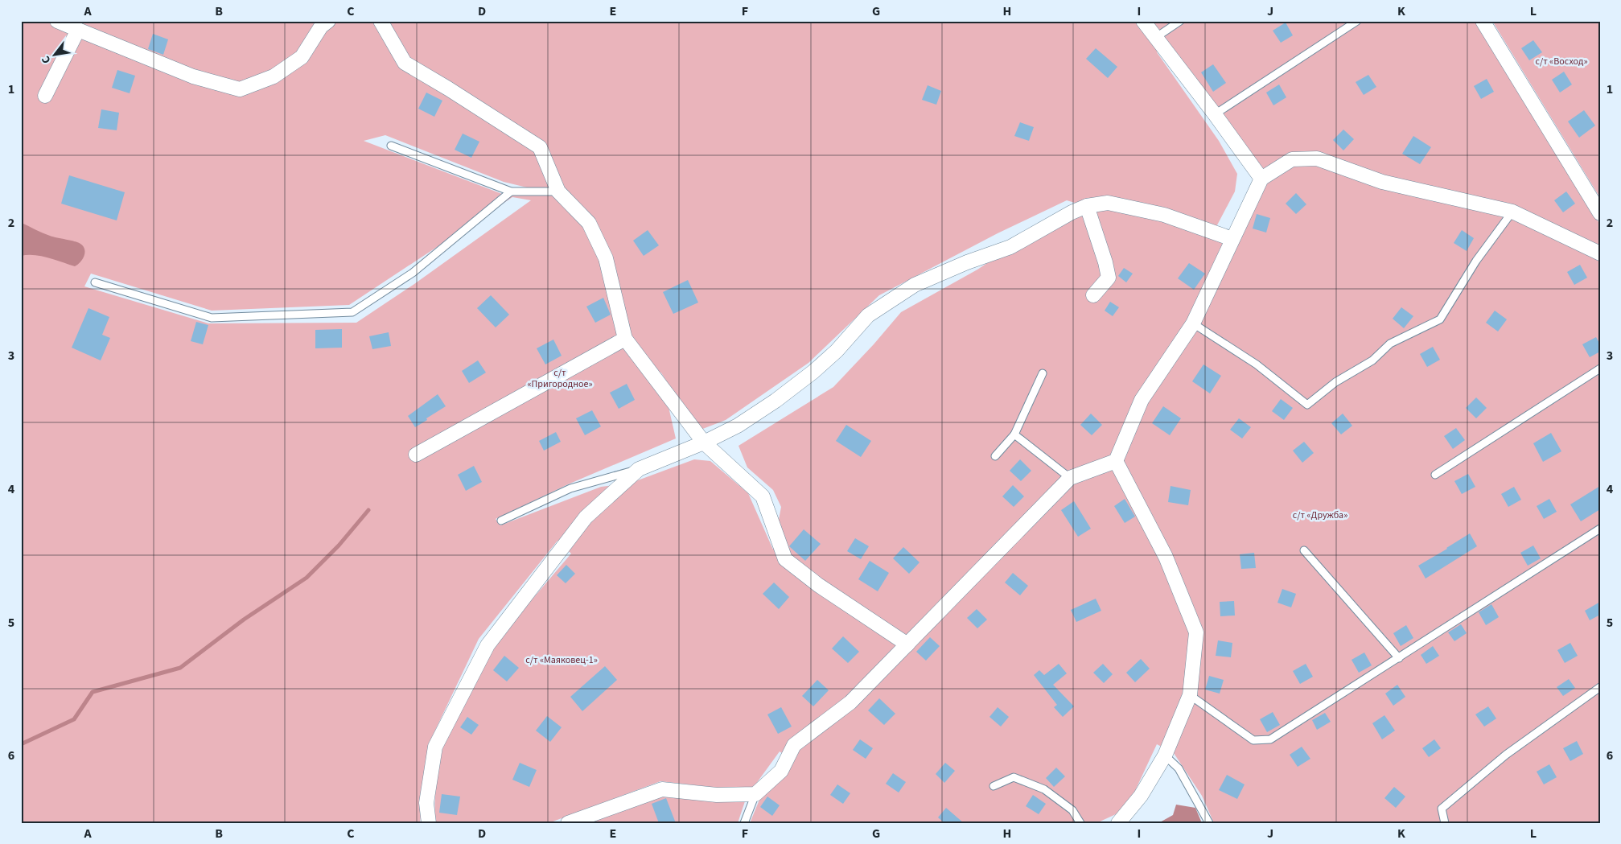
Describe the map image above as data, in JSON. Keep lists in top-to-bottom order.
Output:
{
  "parks": [
    "с/т «Восход»",
    "с/т «Пригородное»",
    "с/т «Дружба»",
    "с/т «Маяковец-1»"
  ],
  "north": "bottom left",
  "grid": {
    "columns": [
      "A",
      "B",
      "C",
      "D",
      "E",
      "F",
      "G",
      "H",
      "I",
      "J",
      "K",
      "L"
    ],
    "rows": [
      "1",
      "2",
      "3",
      "4",
      "5",
      "6"
    ]
  }
}
